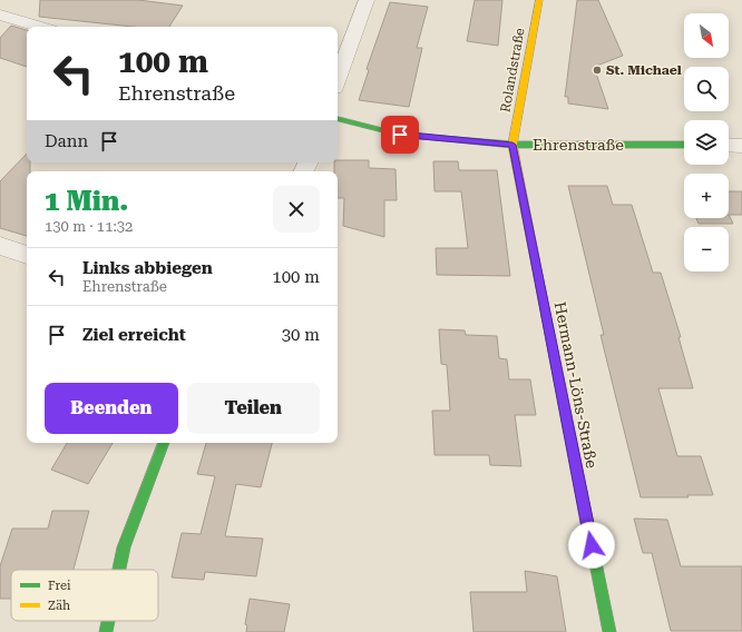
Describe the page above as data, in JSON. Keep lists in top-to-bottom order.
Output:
{
  "streets": {
    "street": ["Rolandstraße", "Ehrenstraße", "Hermann-Löns-Straße"]
  },
  "crossings": [
    ["Rolandstraße", "Ehrenstraße"],
    ["Rolandstraße", "Hermann-Löns-Straße"],
    ["Ehrenstraße", "Hermann-Löns-Straße"]
  ],
  "places": ["St. Michael"],
  "legend": ["Frei", "Zäh"],
  "north": "bottom right",
  "page": {
    "map_buttons": ["+", "−"],
    "turn": ["100 m", "Ehrenstraße"],
    "then": "Dann",
    "heading": ["1 Min.", "130 m · 11:32"],
    "list": [
      {
        "name": "Links abbiegen",
        "note": "Ehrenstraße",
        "value": "100 m"
      },
      {
        "name": "Ziel erreicht",
        "value": "30 m"
      }
    ],
    "buttons": ["Beenden", "Teilen"]
  }
}
